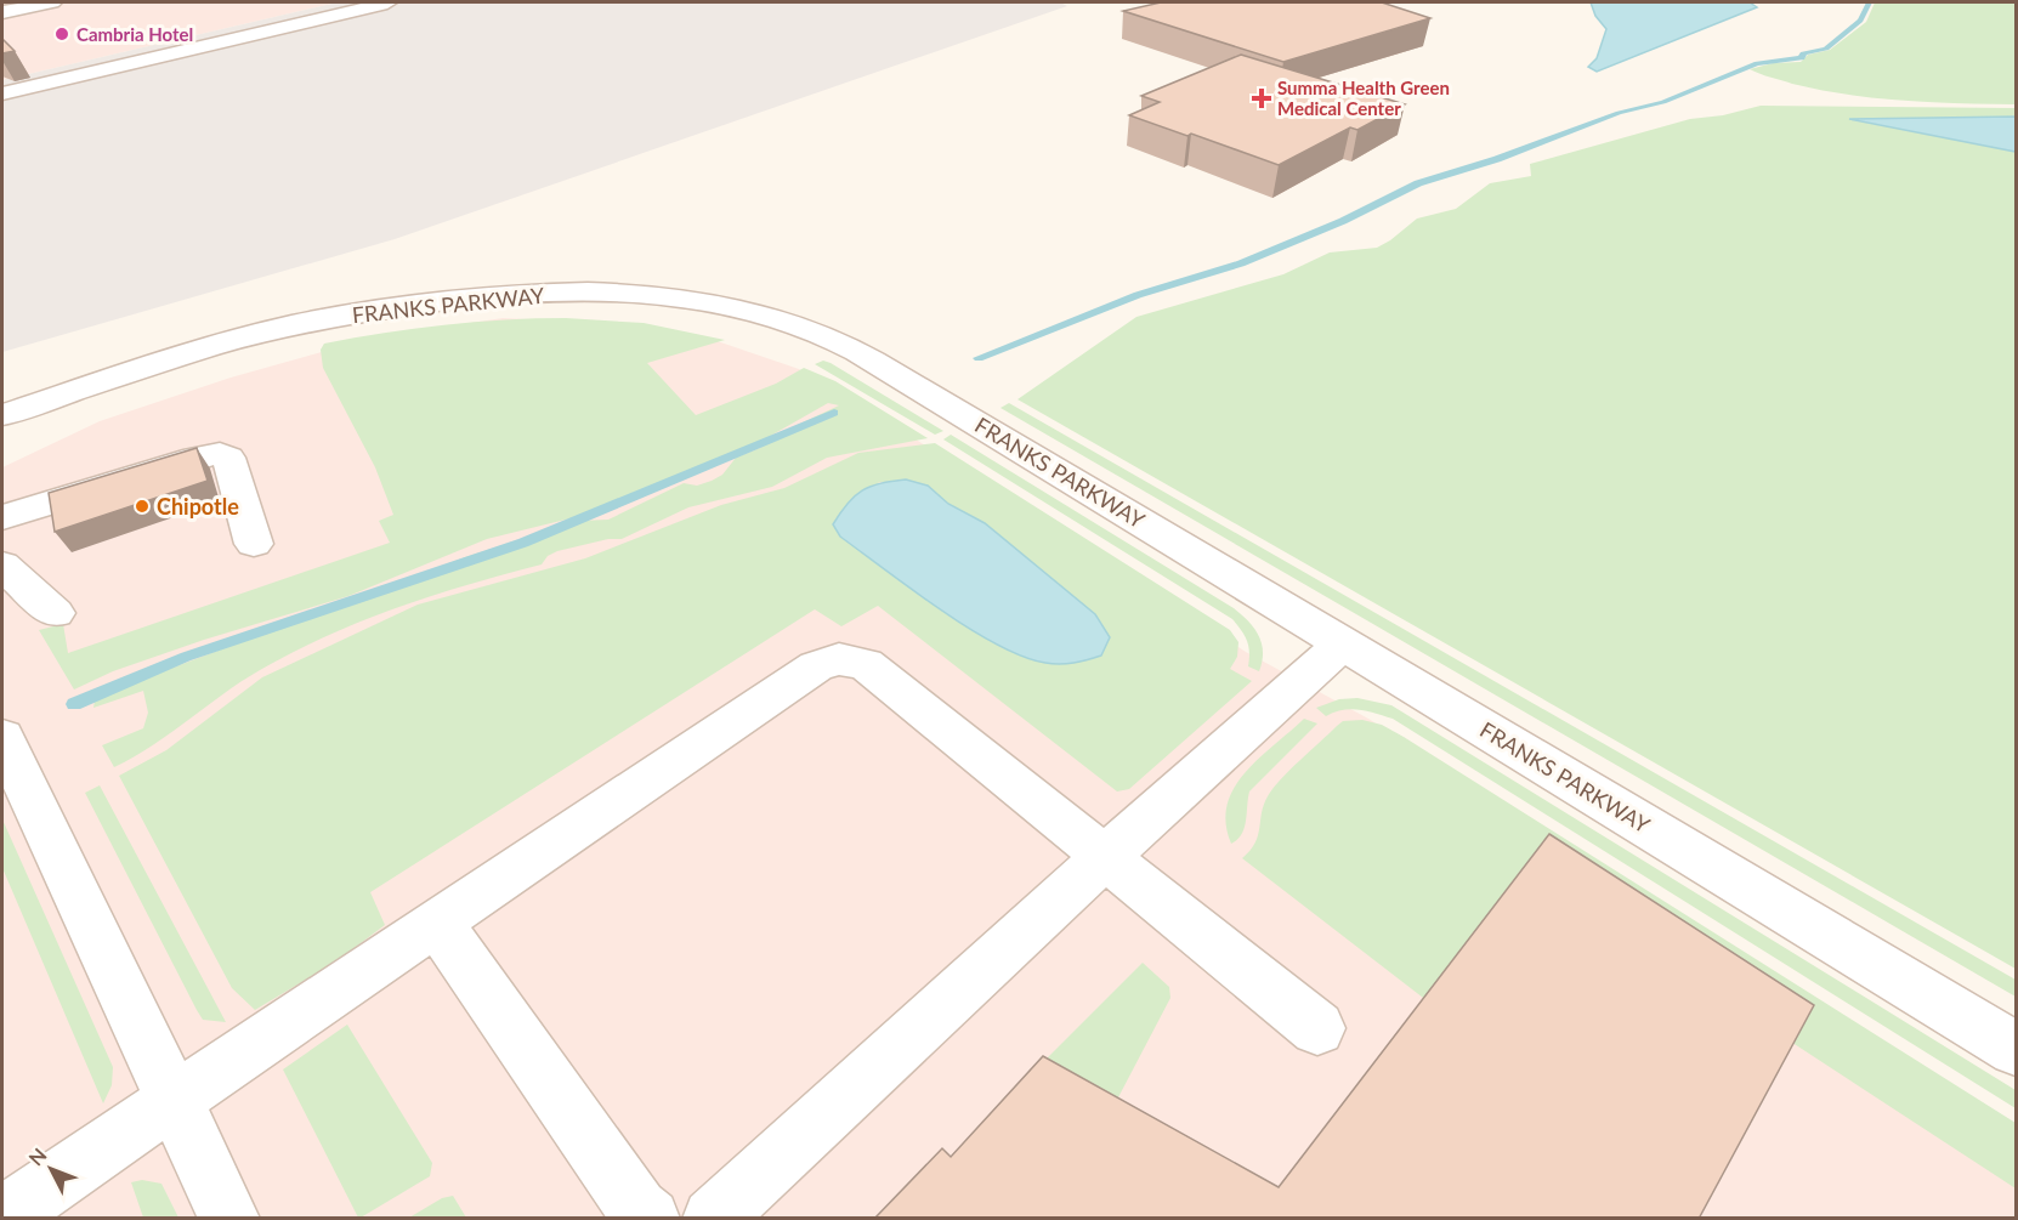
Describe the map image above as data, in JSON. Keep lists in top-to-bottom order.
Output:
{
  "streets": {
    "lane": ["FRANKS PARKWAY"]
  },
  "places": {
    "other": ["Cambria Hotel", "Chipotle"],
    "health": ["Summa Health Green Medical Center"]
  },
  "north": "top left"
}
